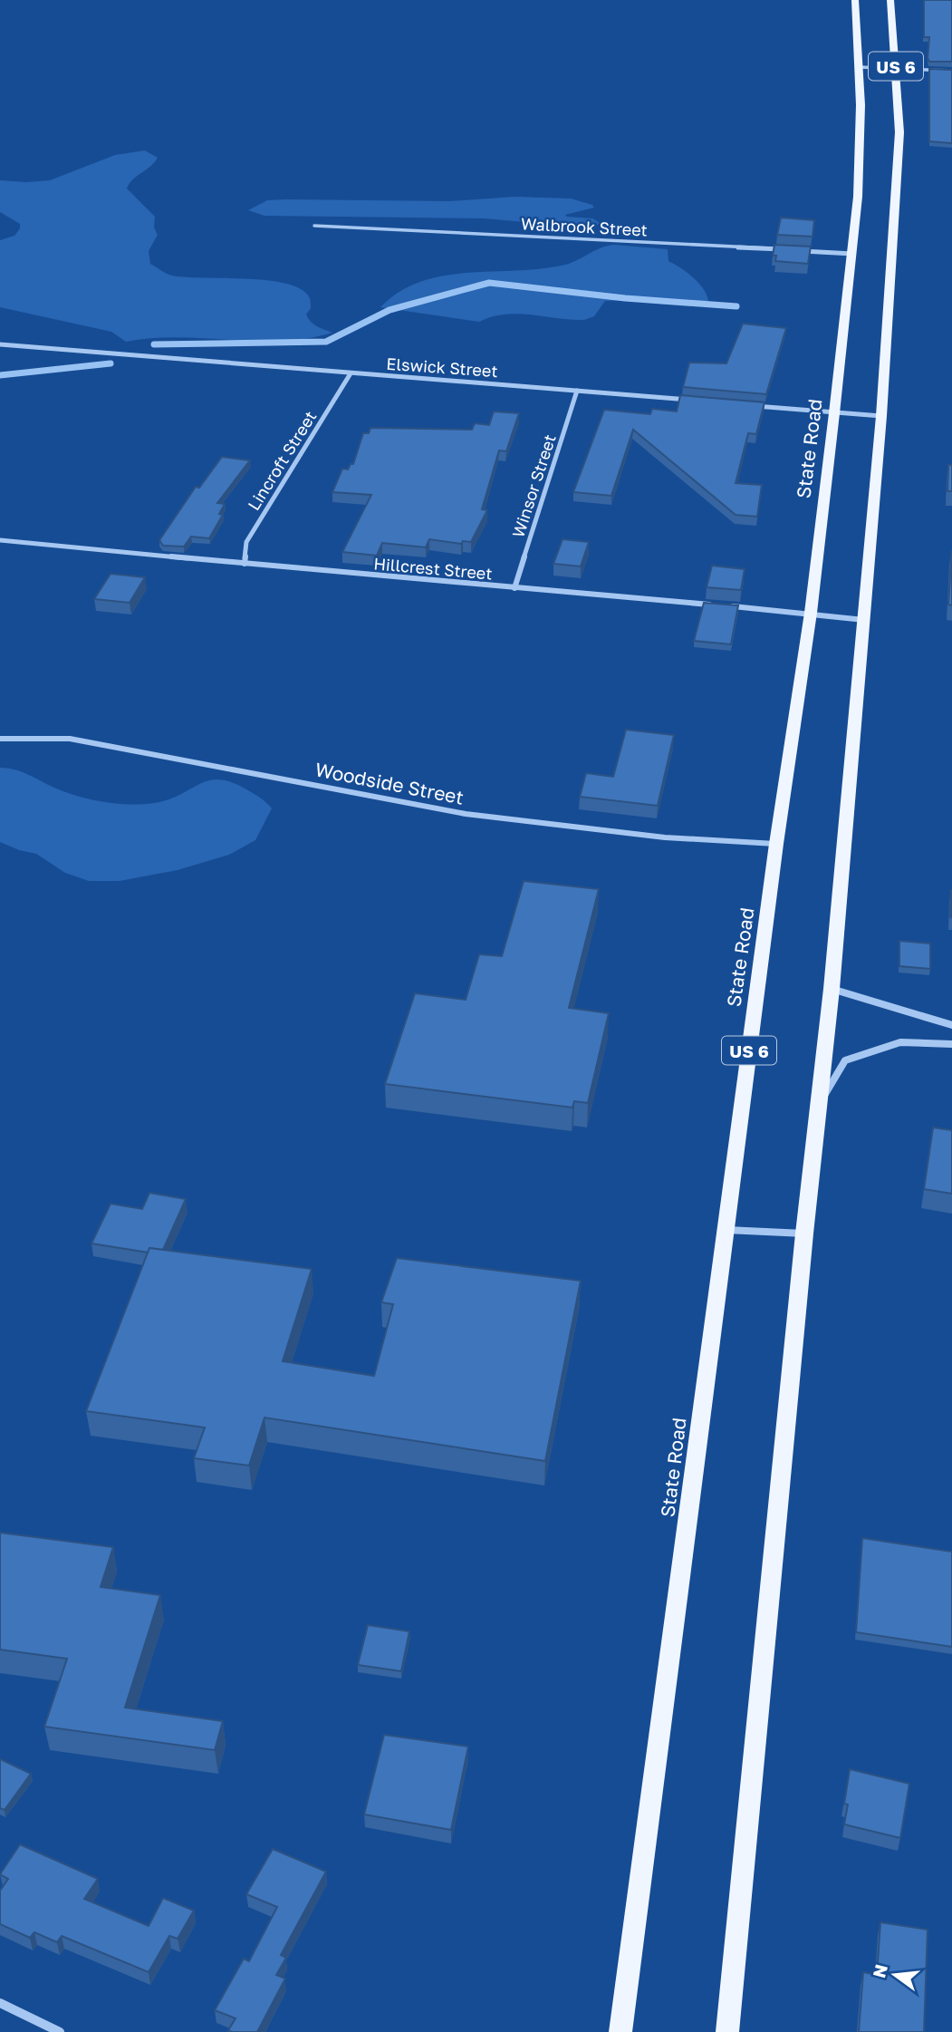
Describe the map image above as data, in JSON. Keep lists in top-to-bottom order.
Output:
{
  "streets": {
    "main road": ["US 6", "State Road"],
    "street": [
      "Walbrook Street",
      "Elswick Street",
      "Lincroft Street",
      "Winsor Street",
      "Hillcrest Street",
      "Woodside Street"
    ]
  },
  "crossings": [
    ["Elswick Street", "Lincroft Street"],
    ["Elswick Street", "Winsor Street"],
    ["State Road", "Woodside Street"],
    ["Lincroft Street", "Hillcrest Street"],
    ["Winsor Street", "Hillcrest Street"]
  ],
  "north": "left"
}
